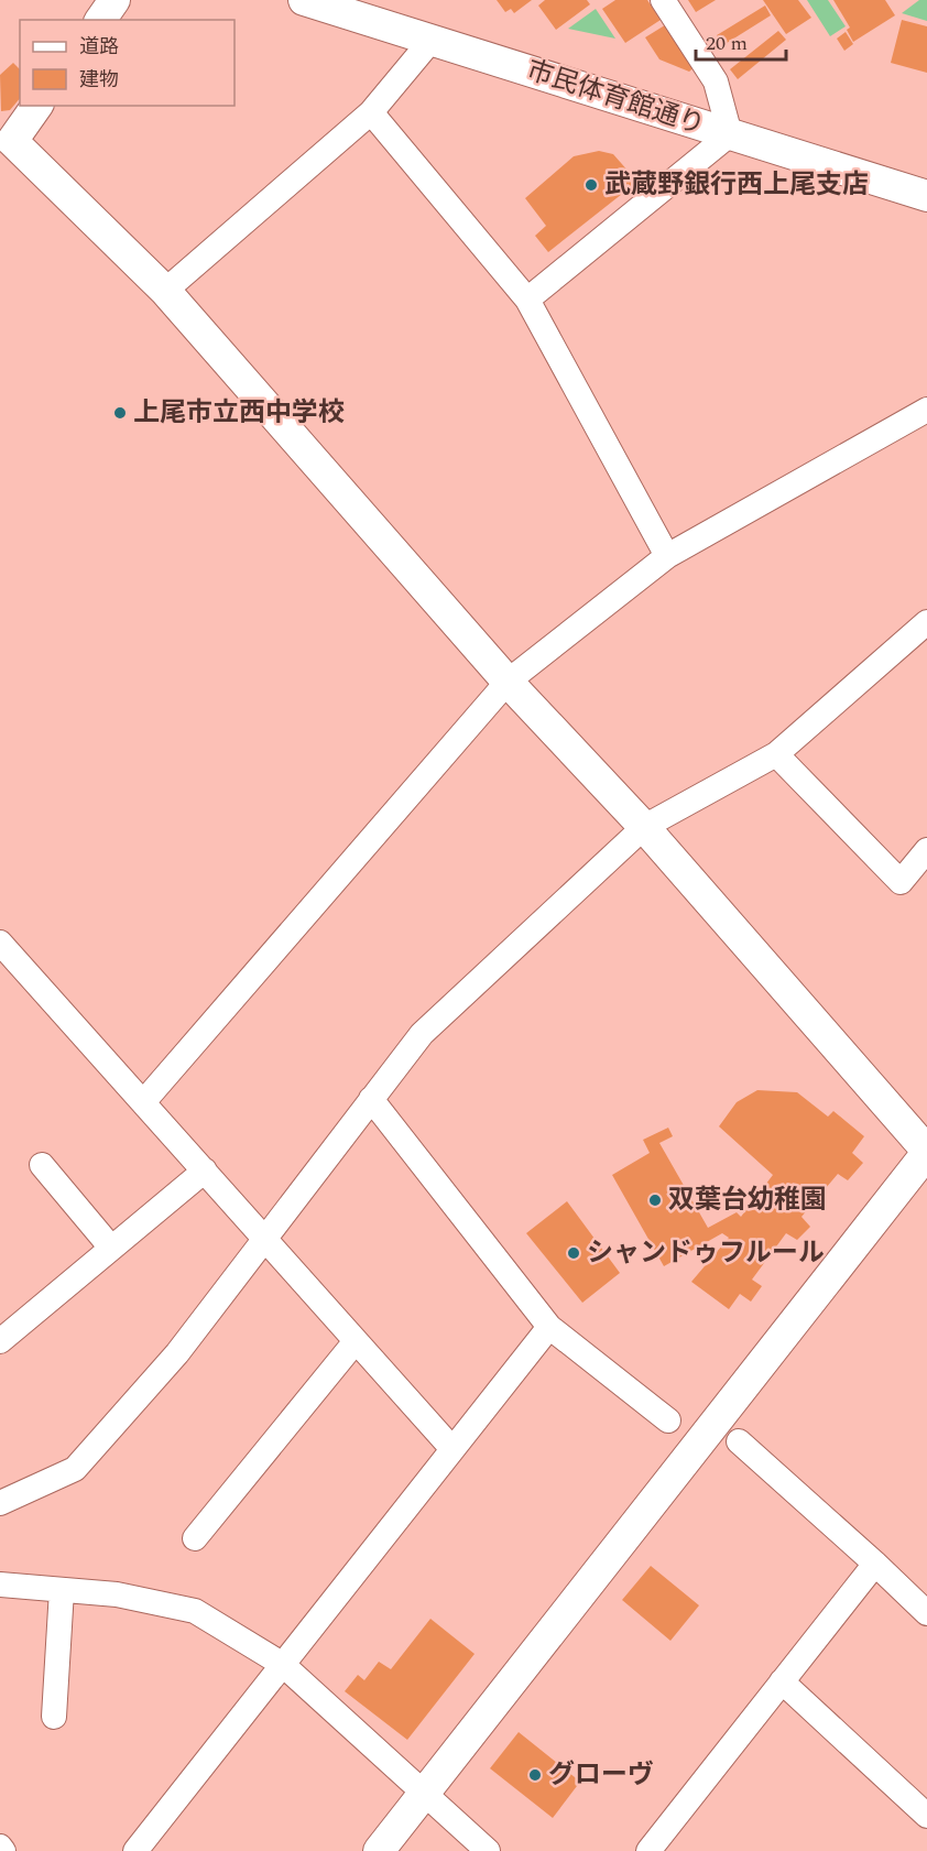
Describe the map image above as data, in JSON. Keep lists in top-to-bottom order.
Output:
{
  "streets": {
    "street": ["市民体育館通り"]
  },
  "places": [
    "武蔵野銀行西上尾支店",
    "上尾市立西中学校",
    "双葉台幼稚園",
    "シャンドゥフルール",
    "グローヴ"
  ],
  "legend": ["道路", "建物"],
  "scale_bar": "20 m"
}
